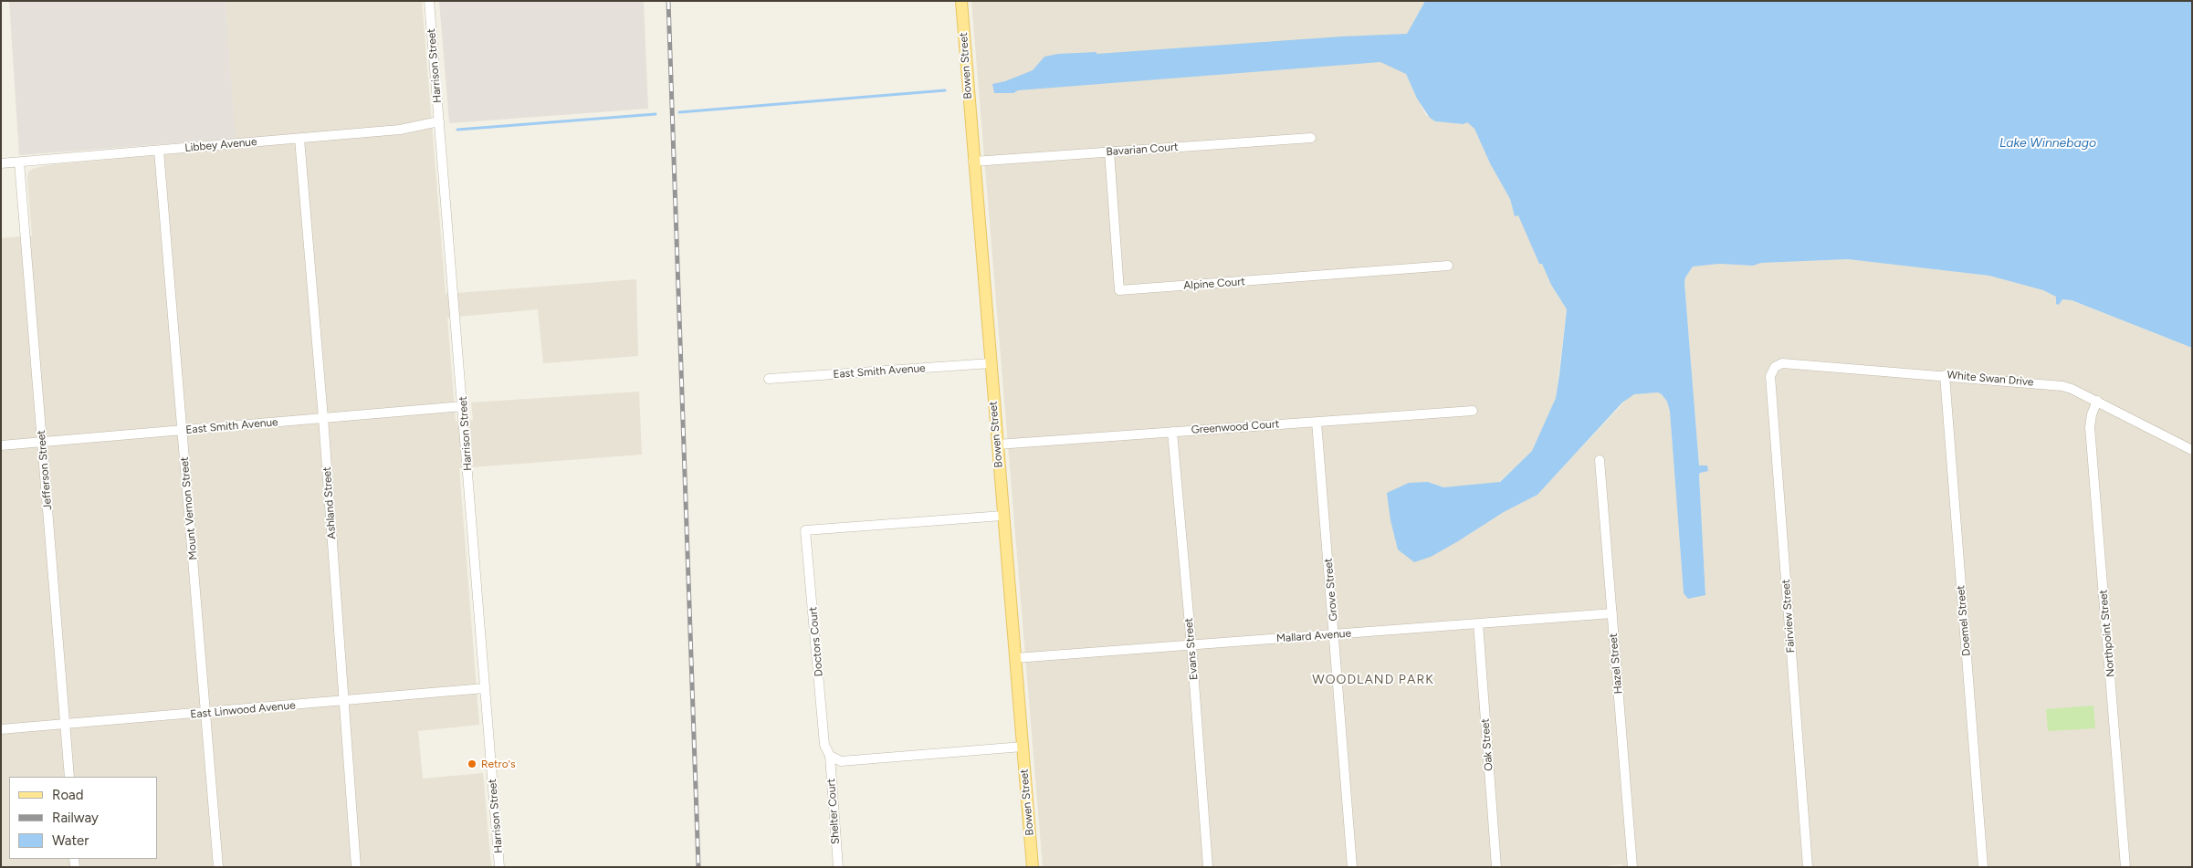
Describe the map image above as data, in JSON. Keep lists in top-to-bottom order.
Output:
{
  "streets": {
    "main road": ["Bowen Street"],
    "street": [
      "Harrison Street",
      "Libbey Avenue",
      "Bavarian Court",
      "Alpine Court",
      "East Smith Avenue",
      "White Swan Drive",
      "Greenwood Court",
      "Jefferson Street",
      "Ashland Street",
      "Mount Vernon Street",
      "Grove Street",
      "Fairview Street",
      "Doemel Street",
      "Northpoint Street",
      "Mallard Avenue",
      "Doctors Court",
      "Evans Street",
      "Hazel Street",
      "East Linwood Avenue",
      "Oak Street",
      "Shelter Court"
    ]
  },
  "crossings": [
    ["Harrison Street", "Libbey Avenue"],
    ["Harrison Street", "East Smith Avenue"],
    ["Harrison Street", "East Linwood Avenue"],
    ["Bowen Street", "Bavarian Court"],
    ["Bowen Street", "East Smith Avenue"],
    ["Bowen Street", "Greenwood Court"],
    ["Bowen Street", "Mallard Avenue"],
    ["Bowen Street", "Doctors Court"],
    ["Libbey Avenue", "Jefferson Street"],
    ["Libbey Avenue", "Ashland Street"],
    ["Libbey Avenue", "Mount Vernon Street"],
    ["Bavarian Court", "Alpine Court"],
    ["East Smith Avenue", "Jefferson Street"],
    ["East Smith Avenue", "Ashland Street"],
    ["East Smith Avenue", "Mount Vernon Street"],
    ["White Swan Drive", "Fairview Street"],
    ["White Swan Drive", "Doemel Street"],
    ["White Swan Drive", "Northpoint Street"],
    ["Greenwood Court", "Grove Street"],
    ["Greenwood Court", "Evans Street"],
    ["Jefferson Street", "East Linwood Avenue"],
    ["Ashland Street", "East Linwood Avenue"],
    ["Mount Vernon Street", "East Linwood Avenue"],
    ["Grove Street", "Mallard Avenue"],
    ["Mallard Avenue", "Evans Street"],
    ["Mallard Avenue", "Hazel Street"],
    ["Mallard Avenue", "Oak Street"],
    ["Doctors Court", "Shelter Court"]
  ],
  "districts": ["WOODLAND PARK"],
  "water": ["Lake Winnebago"],
  "places": ["Retro's"],
  "legend": ["Road", "Railway", "Water"]
}
